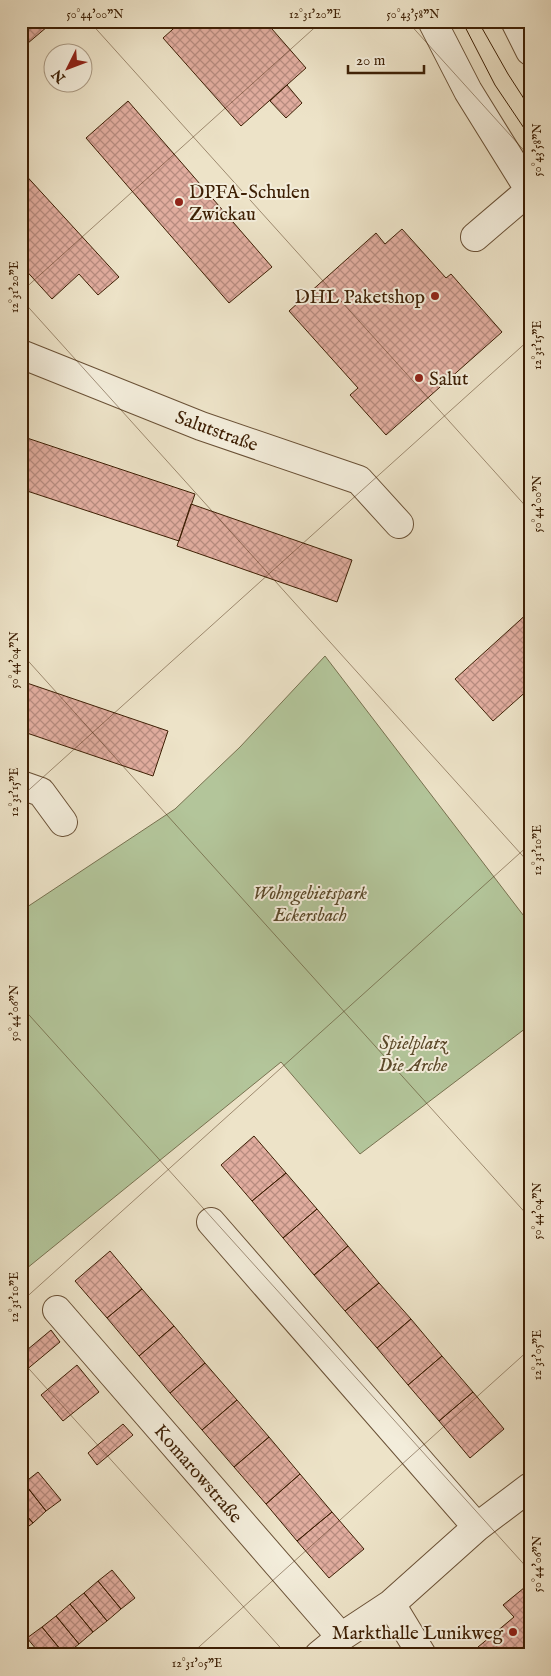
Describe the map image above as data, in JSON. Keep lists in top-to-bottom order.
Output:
{
  "streets": {
    "street": ["Salutstraße", "Komarowstraße"]
  },
  "parks": ["Wohngebietspark Eckersbach", "Spielplatz Die Arche"],
  "places": [
    "DPFA-Schulen Zwickau",
    "DHL Paketshop",
    "Salut",
    "Markthalle Lunikweg"
  ],
  "scale_bar": "20 m",
  "north": "bottom left",
  "coordinates": [
    "50°44'00\"N",
    "12°31'20\"E",
    "50°43'58\"N",
    "12°31'15\"E",
    "50°44'04\"N",
    "12°31'10\"E",
    "50°44'06\"N",
    "12°31'05\"E"
  ]
}
